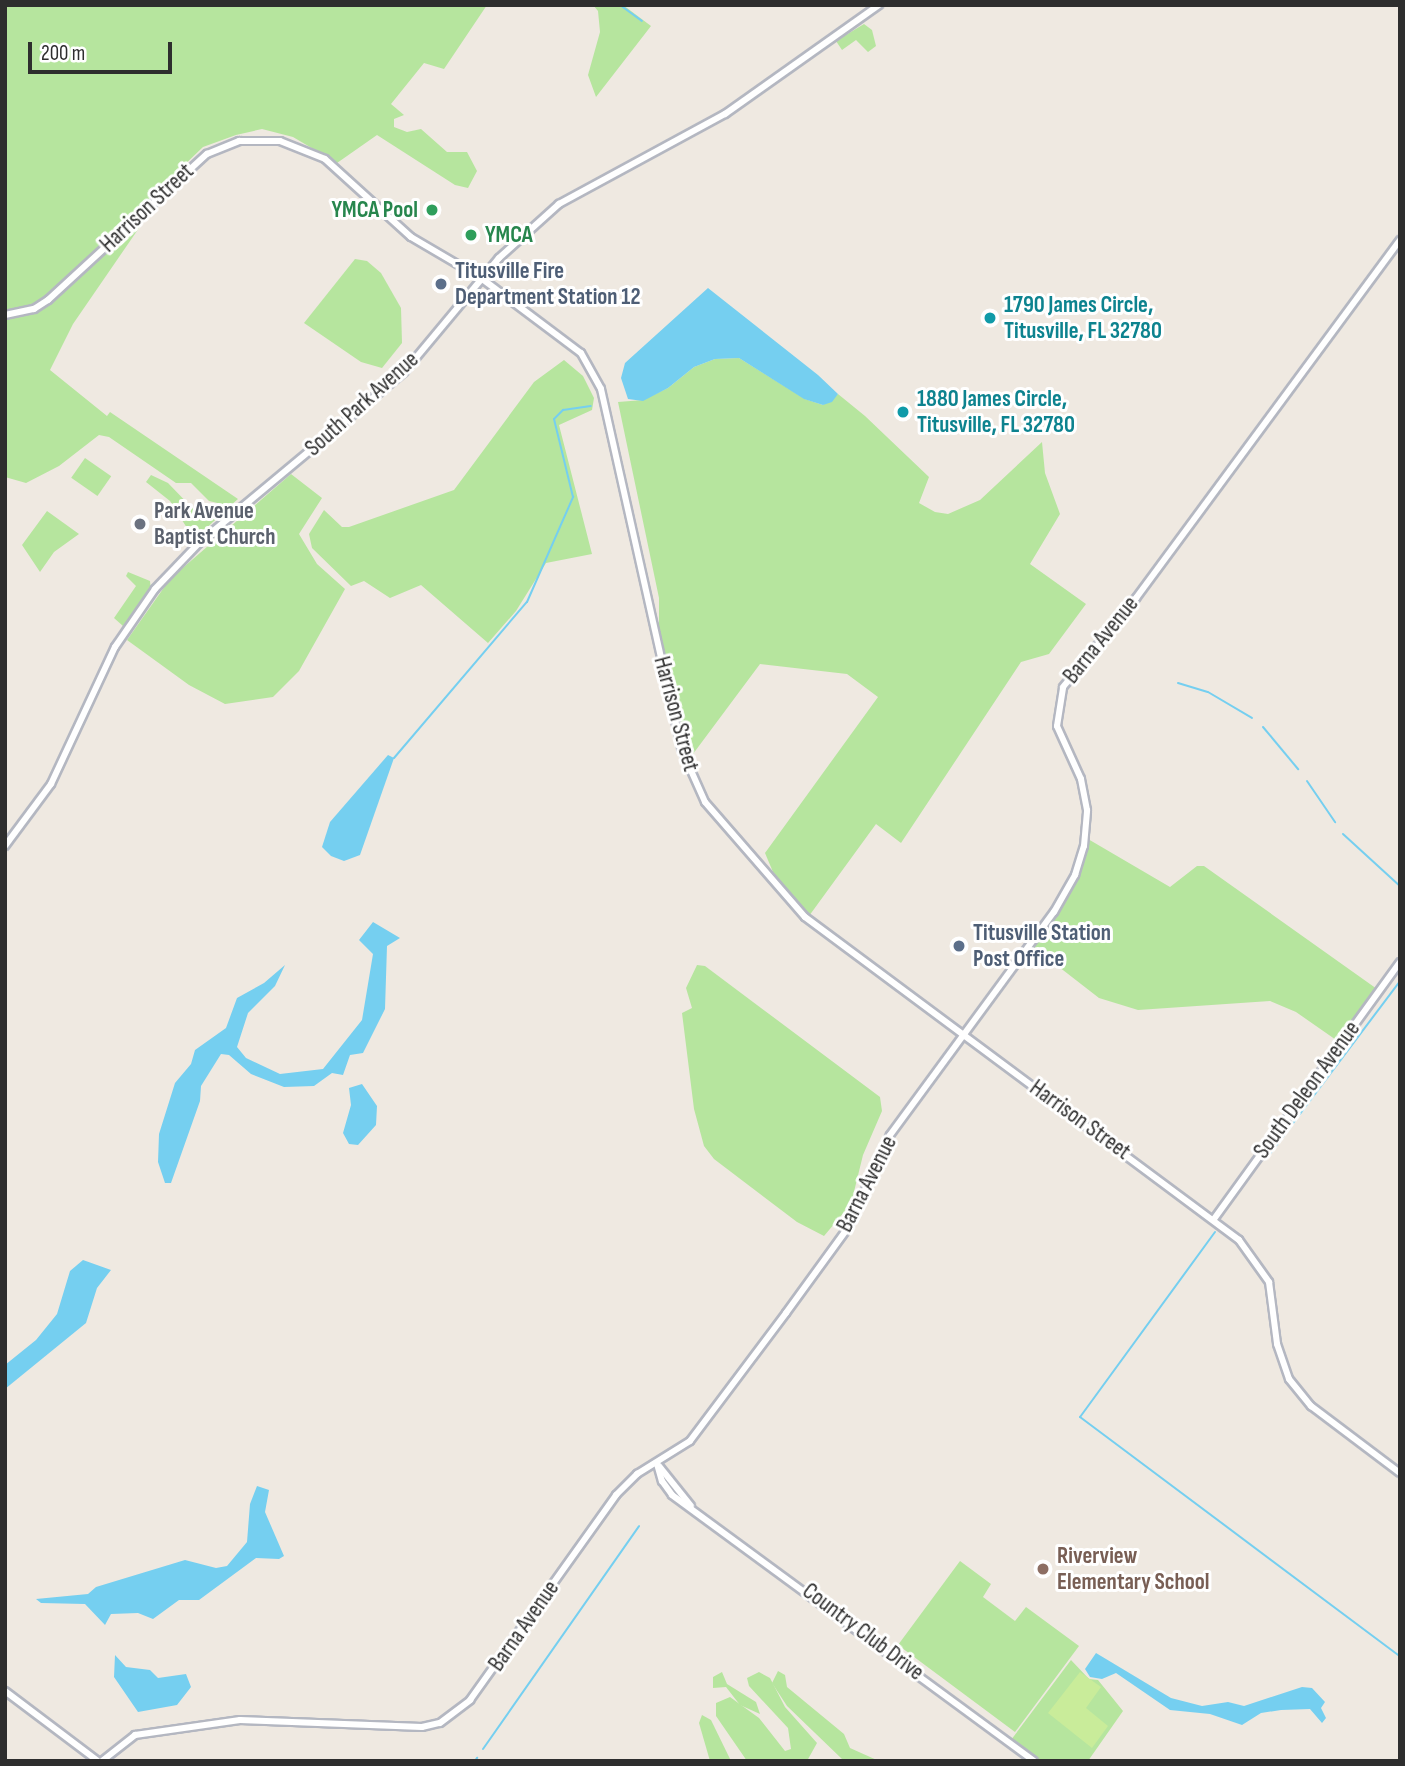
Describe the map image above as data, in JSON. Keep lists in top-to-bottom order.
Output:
{
  "streets": {
    "street": [
      "Harrison Street",
      "South Park Avenue",
      "Barna Avenue",
      "South Deleon Avenue",
      "Country Club Drive"
    ]
  },
  "crossings": [
    ["Harrison Street", "South Park Avenue"],
    ["Harrison Street", "Barna Avenue"],
    ["Harrison Street", "South Deleon Avenue"],
    ["Barna Avenue", "Country Club Drive"]
  ],
  "places": [
    "YMCA Pool",
    "YMCA",
    "Titusville Fire Department Station 12",
    "1790 James Circle, Titusville, FL 32780",
    "1880 James Circle, Titusville, FL 32780",
    "Park Avenue Baptist Church",
    "Titusville Station Post Office",
    "Riverview Elementary School"
  ],
  "scale_bar": "200 m"
}
